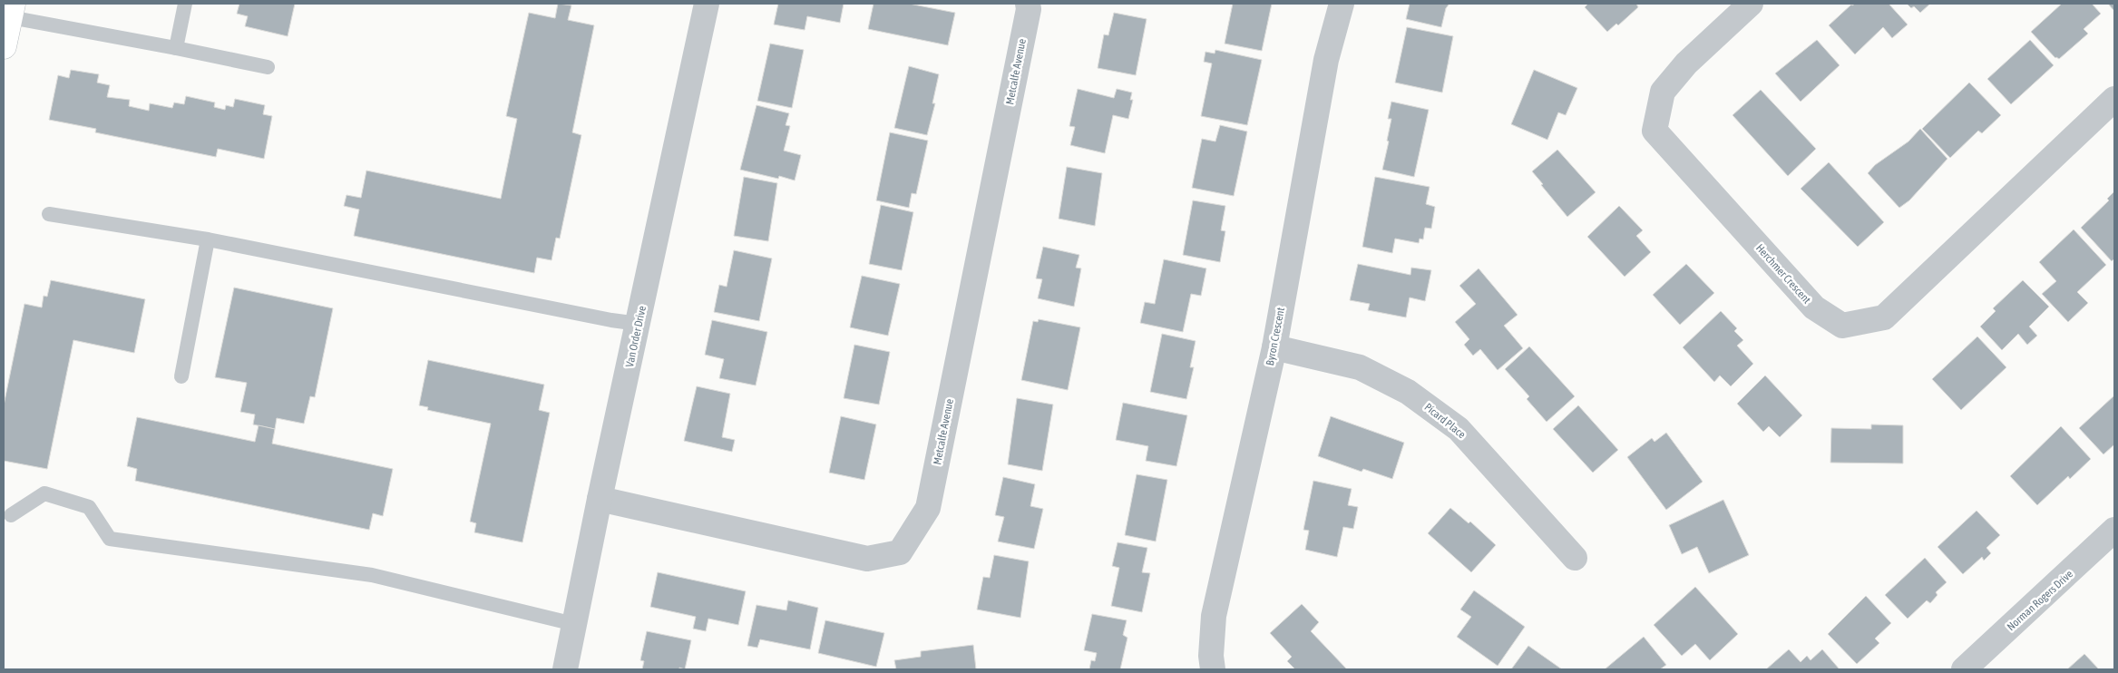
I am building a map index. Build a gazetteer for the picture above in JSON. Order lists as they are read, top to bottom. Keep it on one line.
{"streets":{"street":["Metcalfe Avenue","Herchmer Crescent","Van Order Drive","Byron Crescent","Picard Place","Norman Rogers Drive"]},"crossings":[["Metcalfe Avenue","Van Order Drive"],["Byron Crescent","Picard Place"]]}
